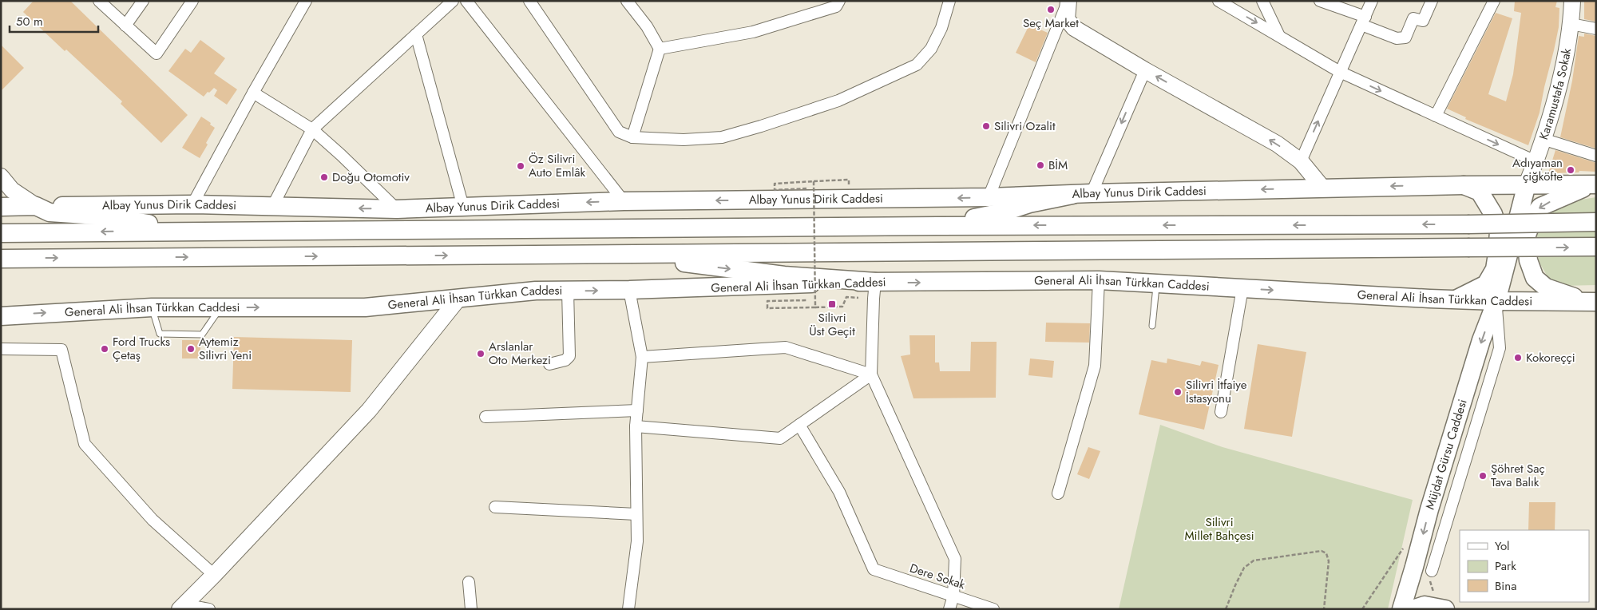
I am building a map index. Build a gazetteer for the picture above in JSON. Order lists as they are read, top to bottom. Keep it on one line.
{"streets":{"main road":["Karamustafa Sokak","Albay Yunus Dirik Caddesi","General Ali İhsan Türkkan Caddesi","Müjdat Gürsu Caddesi"],"street":["Dere Sokak"]},"crossings":[["Karamustafa Sokak","Albay Yunus Dirik Caddesi"],["Karamustafa Sokak","Müjdat Gürsu Caddesi"],["Albay Yunus Dirik Caddesi","Müjdat Gürsu Caddesi"],["General Ali İhsan Türkkan Caddesi","Müjdat Gürsu Caddesi"]],"one_way":["Müjdat Gürsu Caddesi"],"parks":["Silivri Millet Bahçesi"],"places":{"other":["Seç Market","Silivri Ozalit","BİM","Öz Silivri Auto Emlâk","Adıyaman çiğköfte","Doğu Otomotiv","Ford Trucks Çetaş","Aytemiz Silivri Yeni","Arslanlar Oto Merkezi","Kokoreççi","Silivri İtfaiye İstasyonu","Şöhret Saç Tava Balık"],"transit":["Silivri Üst Geçit"]},"legend":["Yol","Park","Bina"],"scale_bar":"50 m"}
